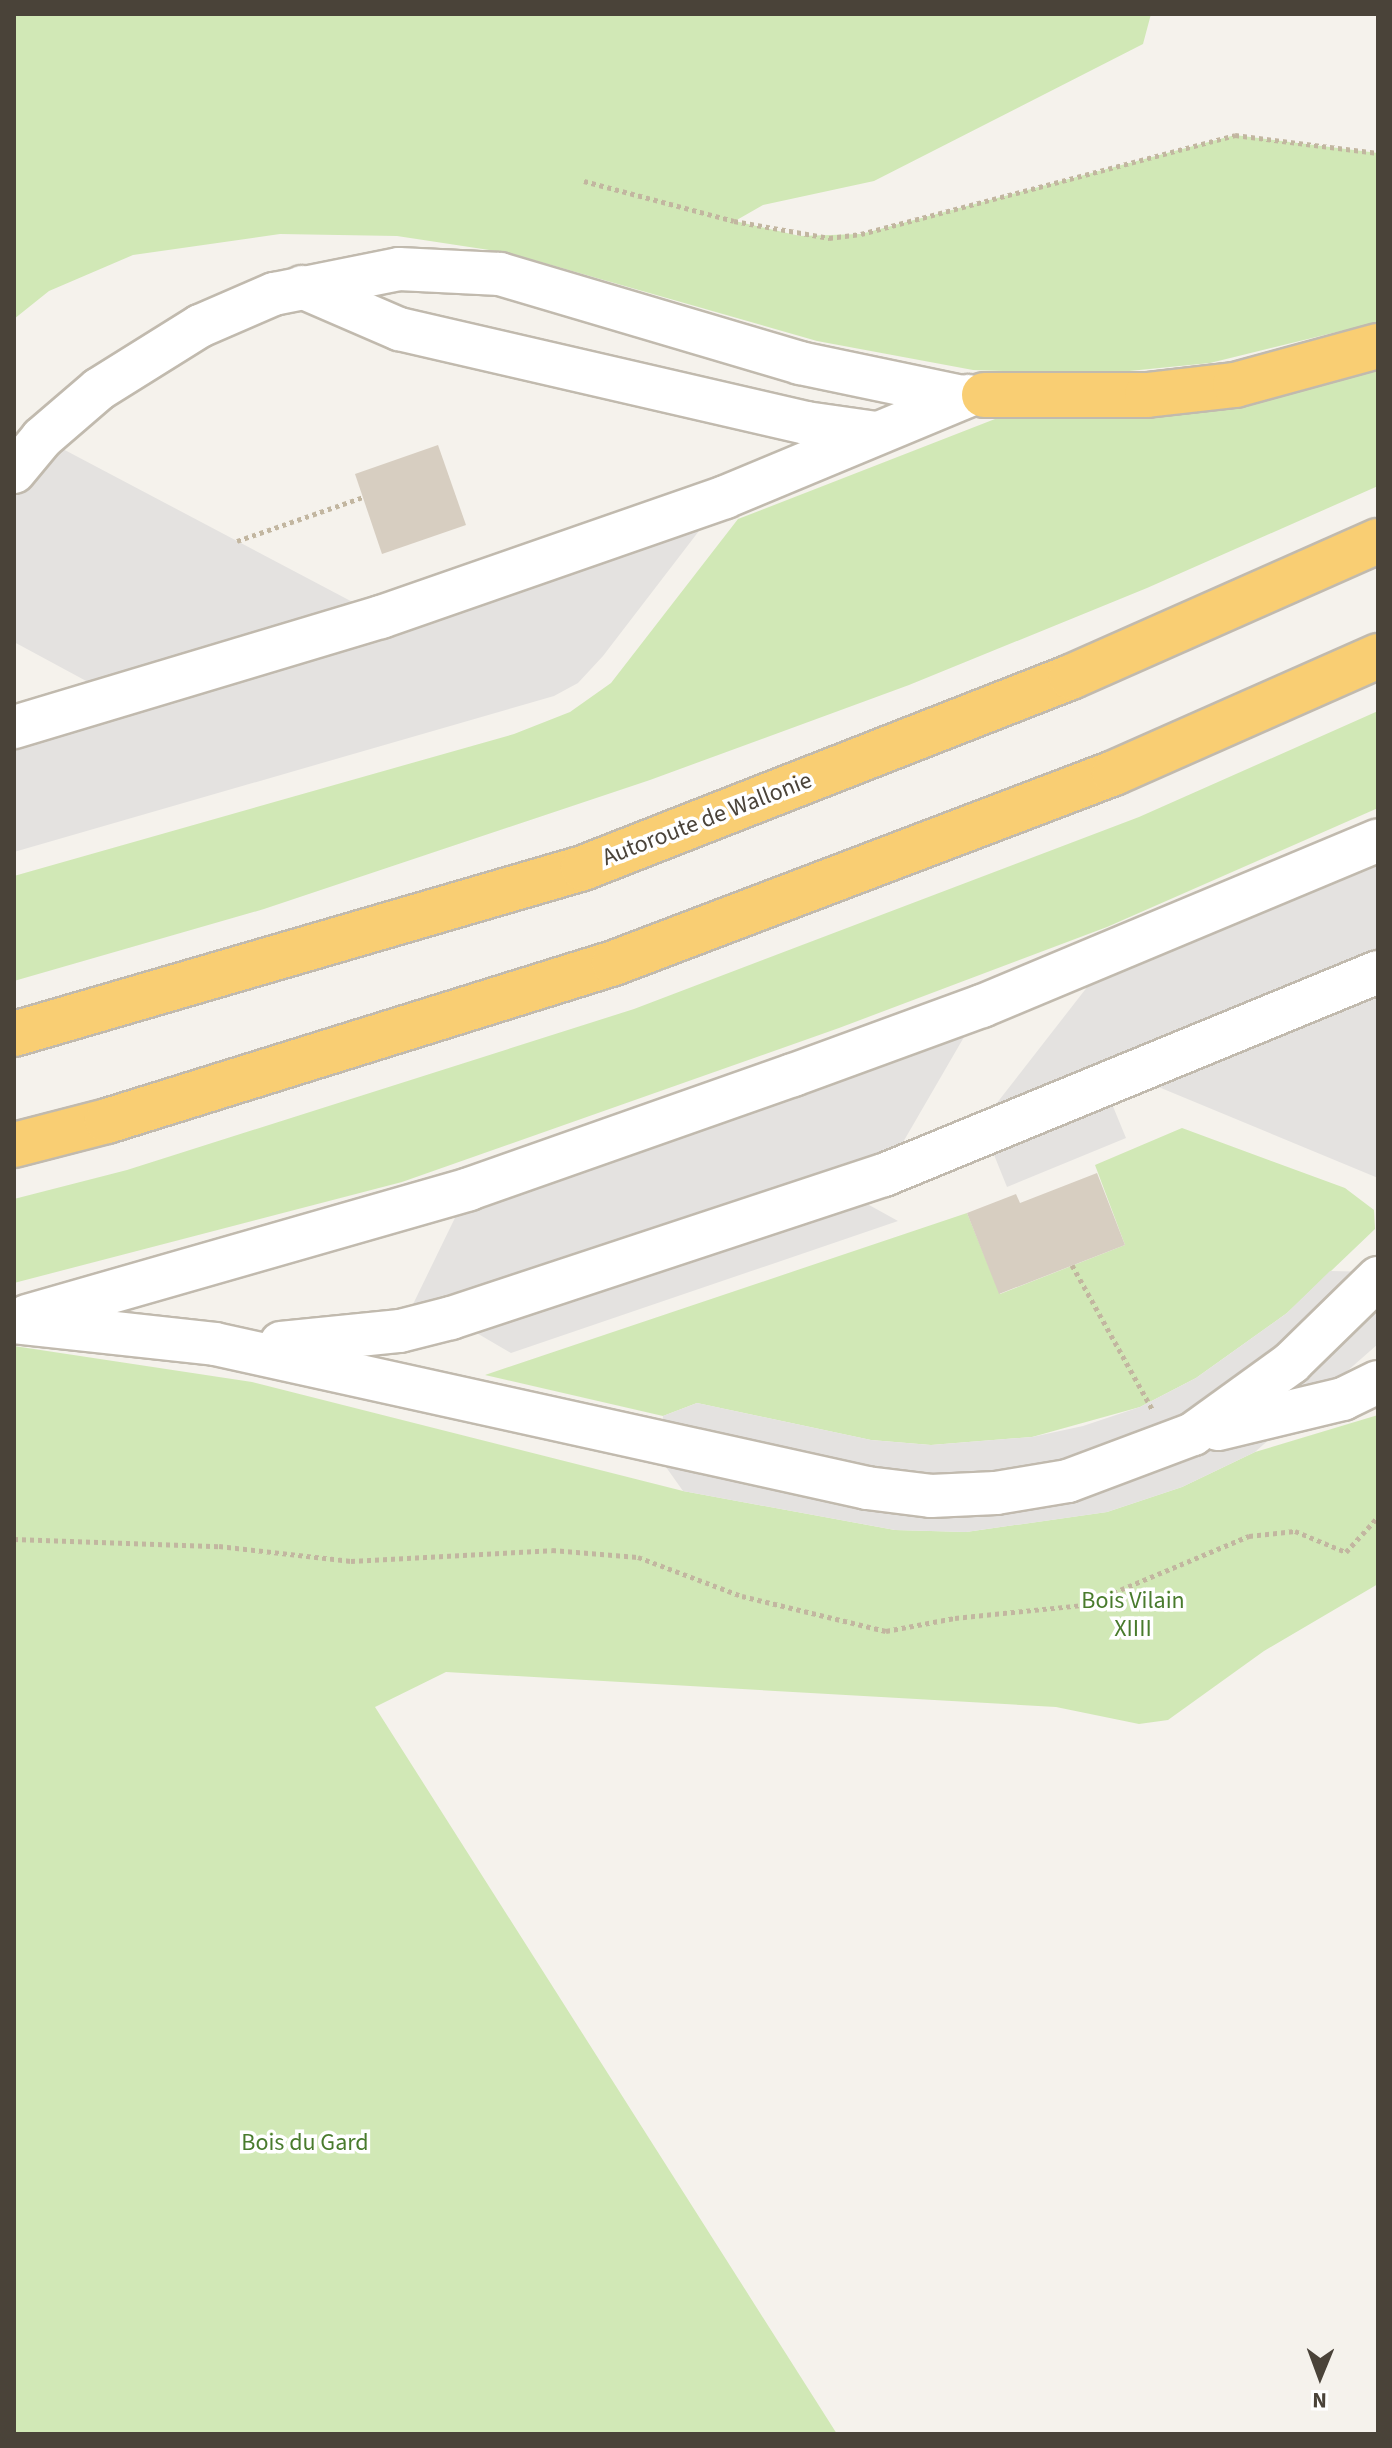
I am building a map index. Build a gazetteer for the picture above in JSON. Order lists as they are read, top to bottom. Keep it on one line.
{"streets":{"highway":["Autoroute de Wallonie"]},"parks":["Bois Vilain XIIII","Bois du Gard"],"north":"bottom"}
